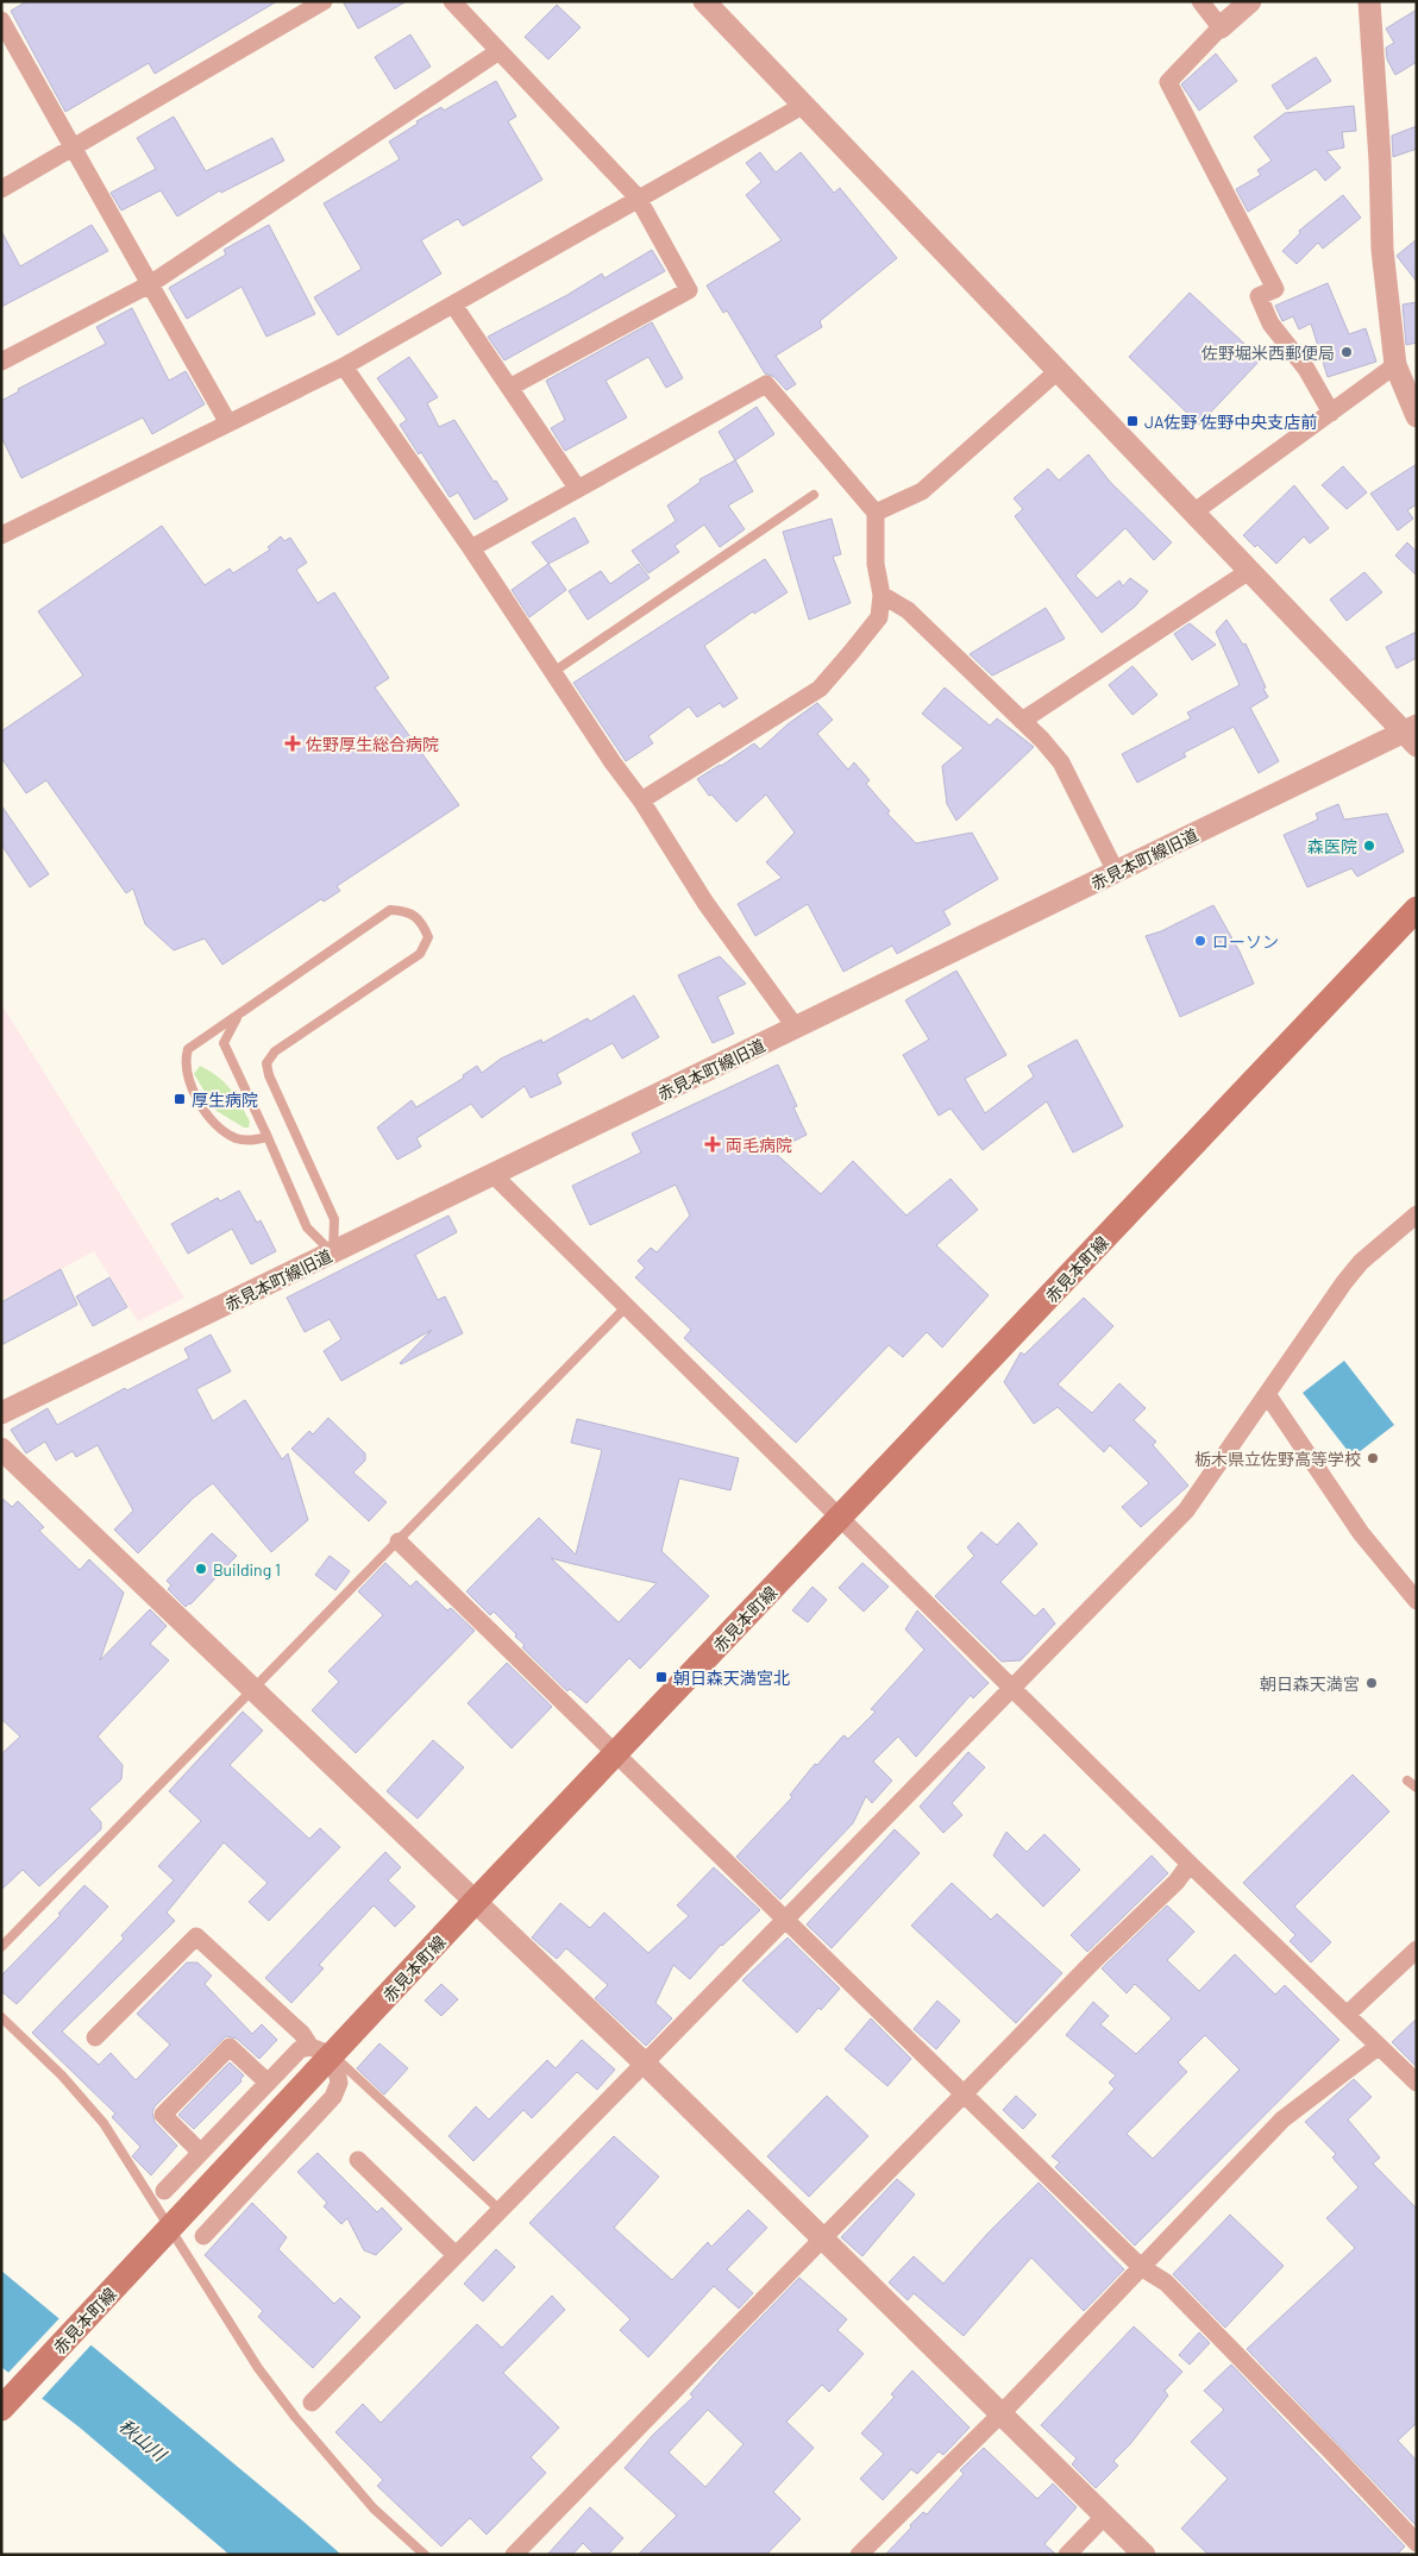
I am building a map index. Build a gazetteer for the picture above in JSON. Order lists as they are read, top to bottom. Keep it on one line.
{"streets":{"main road":["赤見本町線"],"street":["赤見本町線旧道"]},"water":["秋山川"],"places":{"other":["佐野堀米西郵便局","森医院","ローソン","栃木県立佐野高等学校","Building 1","朝日森天満宮"],"transit":["JA佐野 佐野中央支店前","厚生病院","朝日森天満宮北"],"health":["佐野厚生総合病院","両毛病院"]}}
